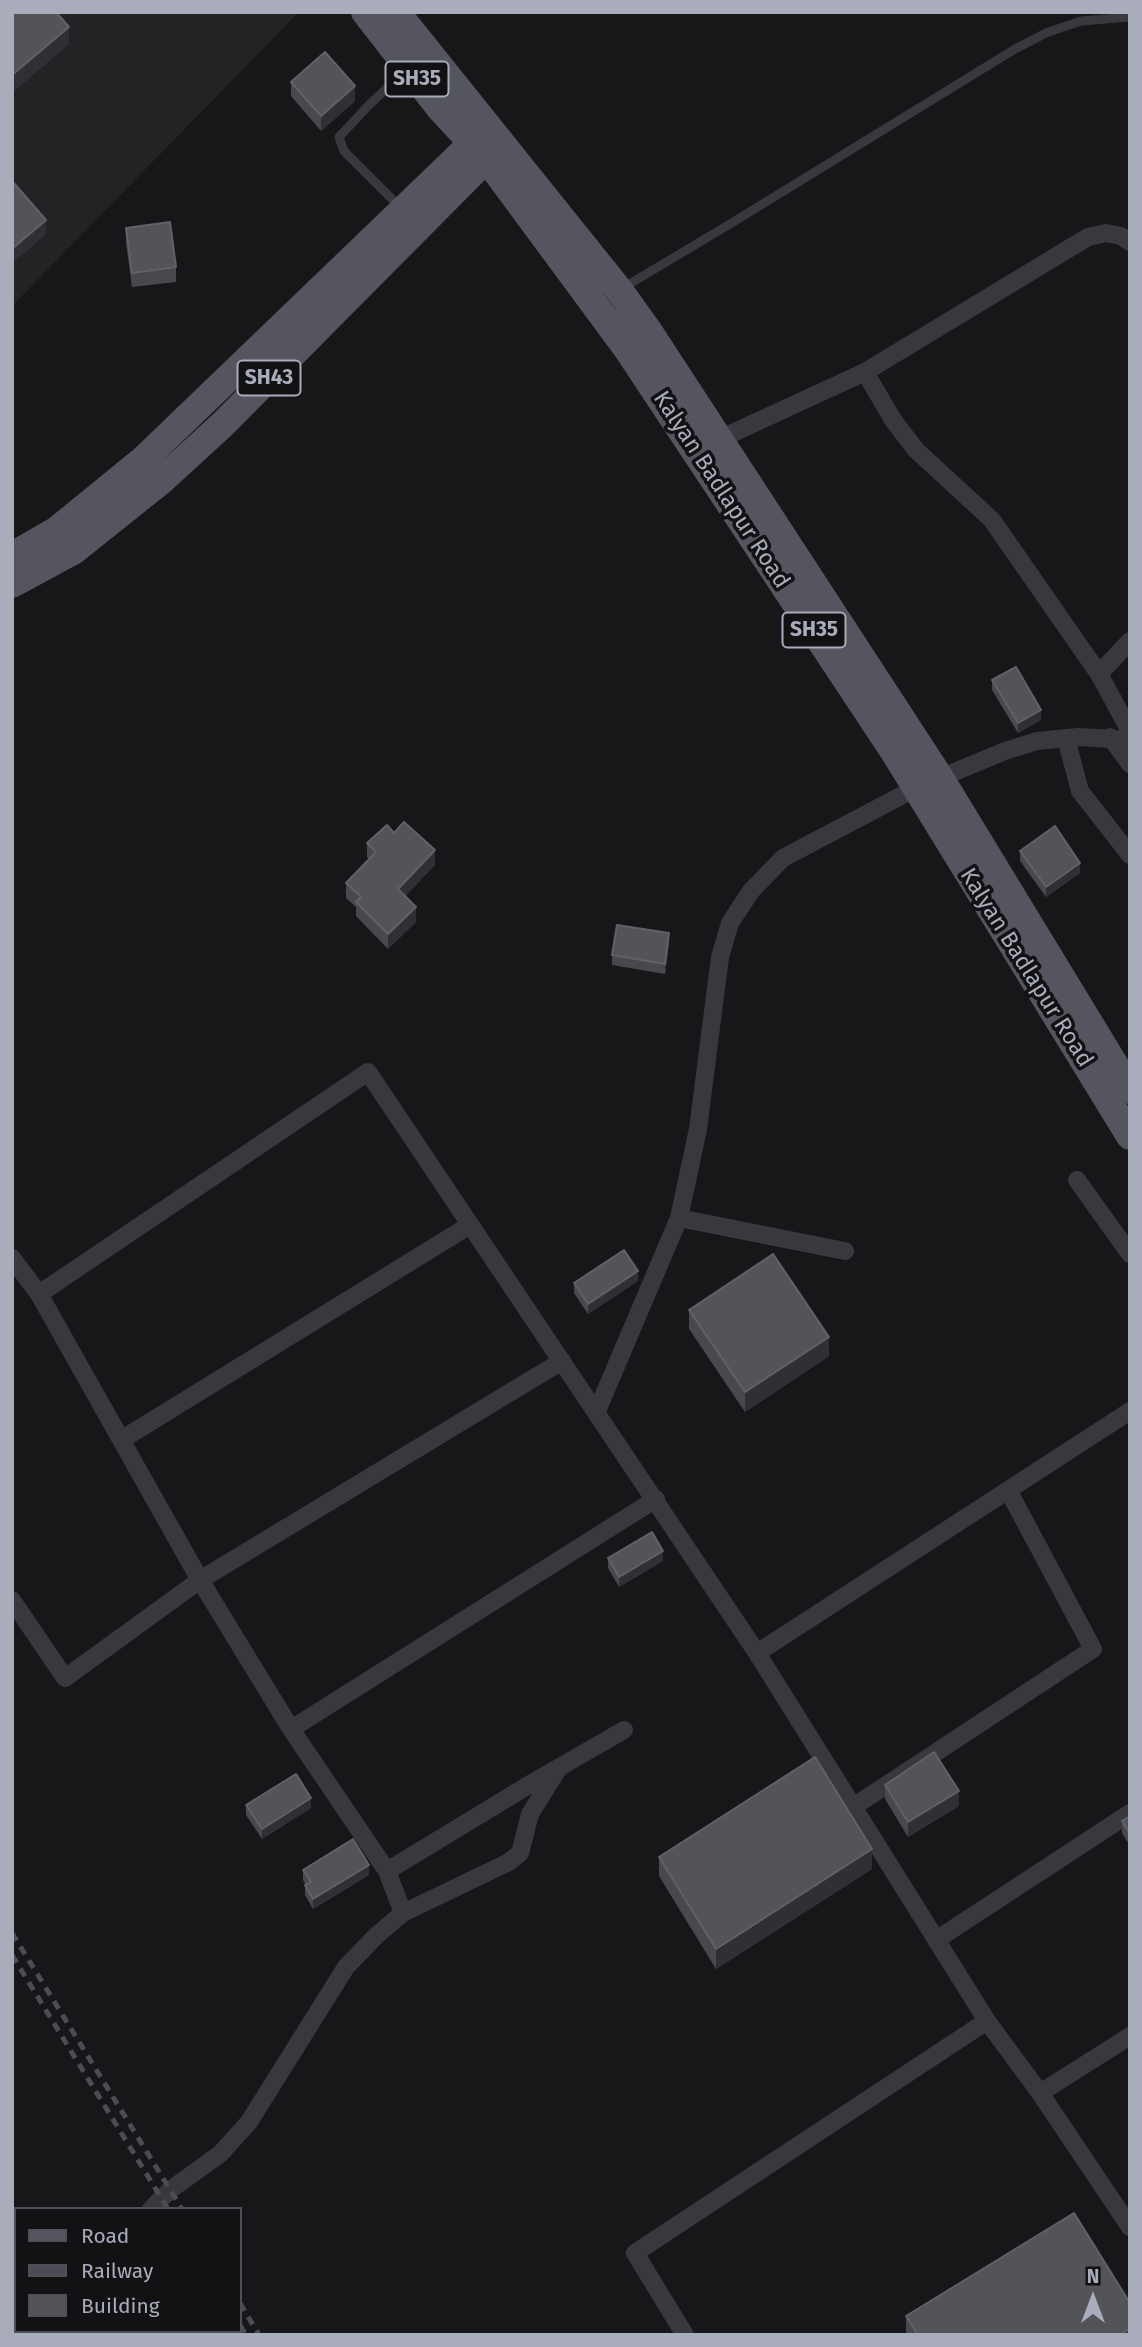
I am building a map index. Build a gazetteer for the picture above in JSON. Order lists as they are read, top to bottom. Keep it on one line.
{"streets":{"main road":["SH35","SH43","Kalyan Badlapur Road"]},"crossings":[["SH43","Kalyan Badlapur Road"]],"legend":["Road","Railway","Building"],"north":"top"}
